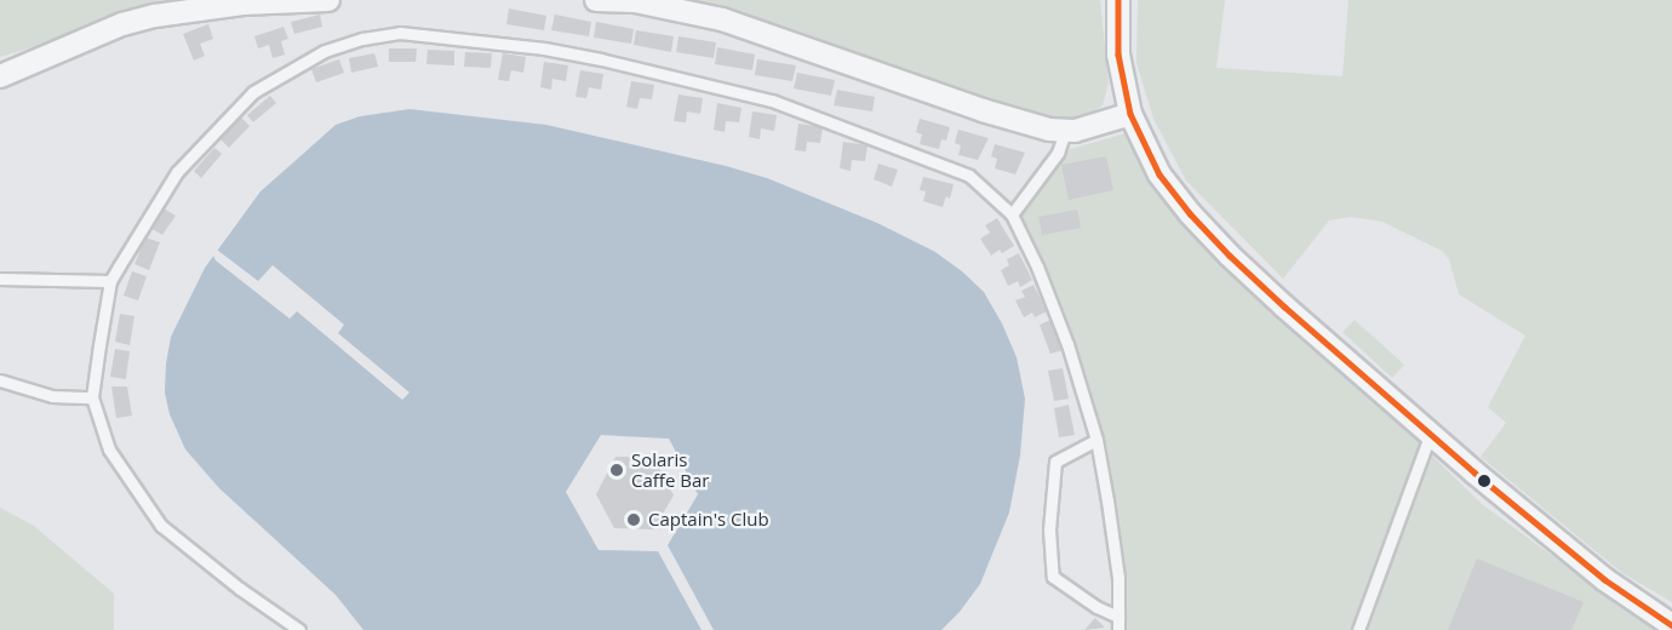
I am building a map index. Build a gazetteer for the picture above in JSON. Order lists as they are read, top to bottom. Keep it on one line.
{"places":["Solaris Caffe Bar","Captain's Club"]}
